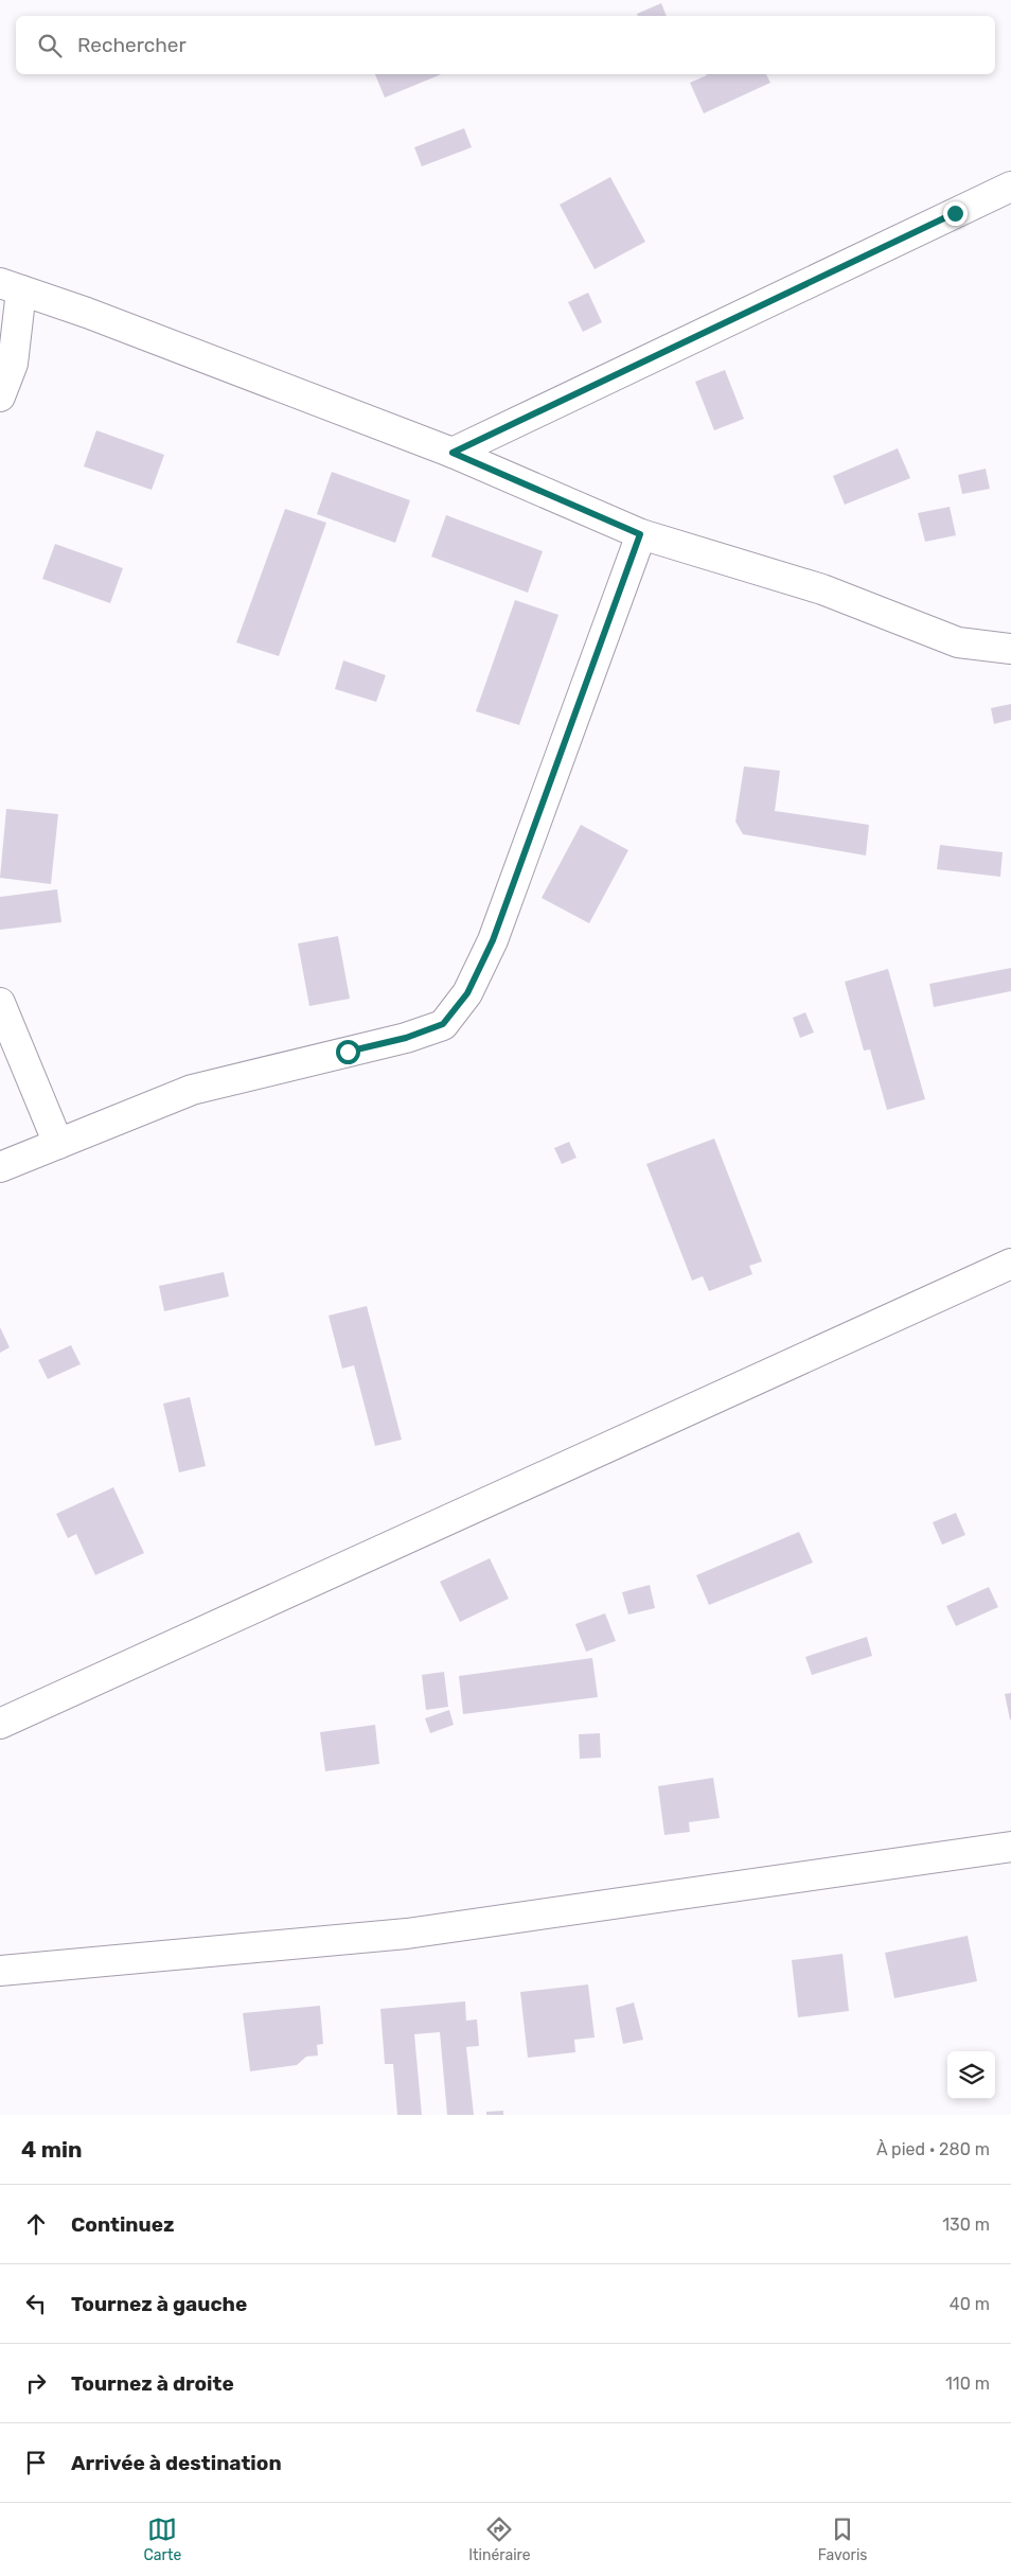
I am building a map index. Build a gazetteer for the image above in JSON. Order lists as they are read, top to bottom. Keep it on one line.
{"page":{"search":"Rechercher","heading":["4 min","À pied · 280 m"],"list":[["Continuez","130 m"],["Tournez à gauche","40 m"],["Tournez à droite","110 m"],"Arrivée à destination"],"nav":["Carte","Itinéraire","Favoris"]}}
